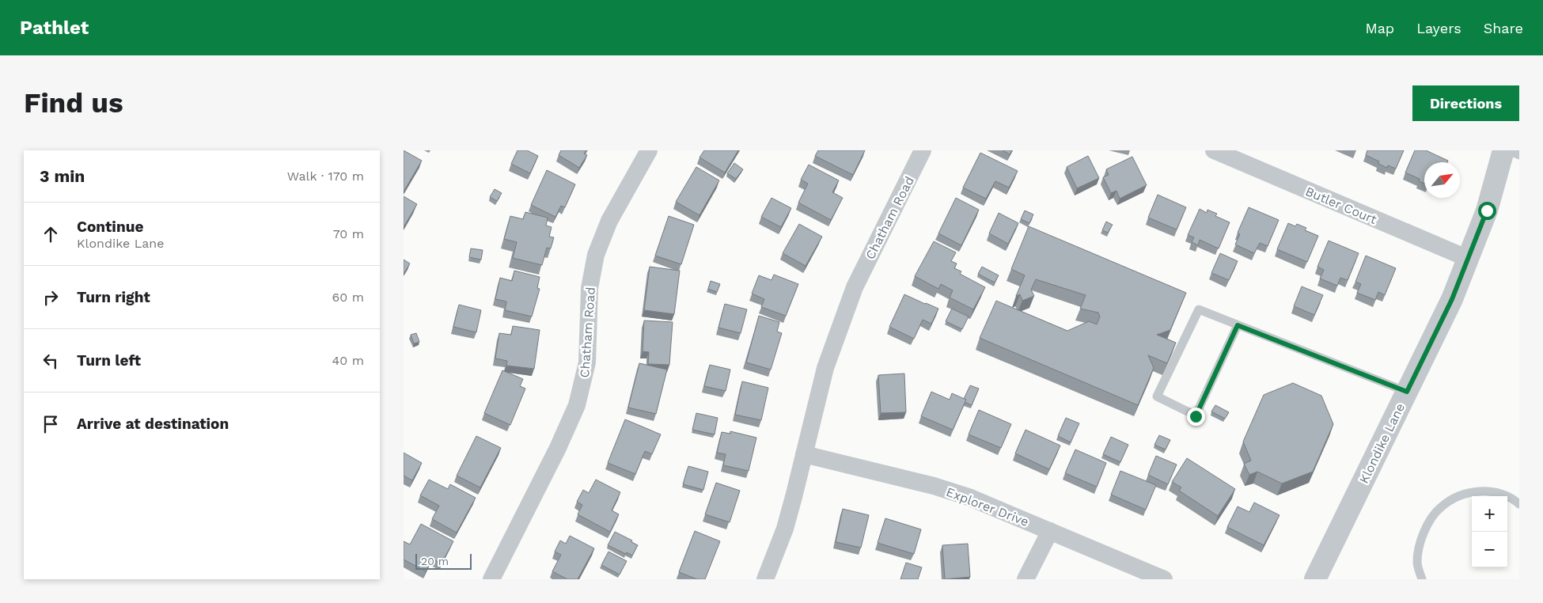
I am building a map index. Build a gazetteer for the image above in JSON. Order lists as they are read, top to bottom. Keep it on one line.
{"streets":{"street":["Butler Court","Chatham Road","Klondike Lane","Explorer Drive"]},"crossings":[["Butler Court","Klondike Lane"],["Chatham Road","Explorer Drive"]],"scale_bar":"20 m","north":"top right","page":{"header":"Pathlet","nav":["Map","Layers","Share"],"buttons":"Directions","title":"Find us","heading":["3 min","Walk · 170 m"],"list":[["Continue","Klondike Lane","70 m"],["Turn right","60 m"],["Turn left","40 m"],"Arrive at destination"],"map_buttons":["+","−"],"scale":"20 m"}}
